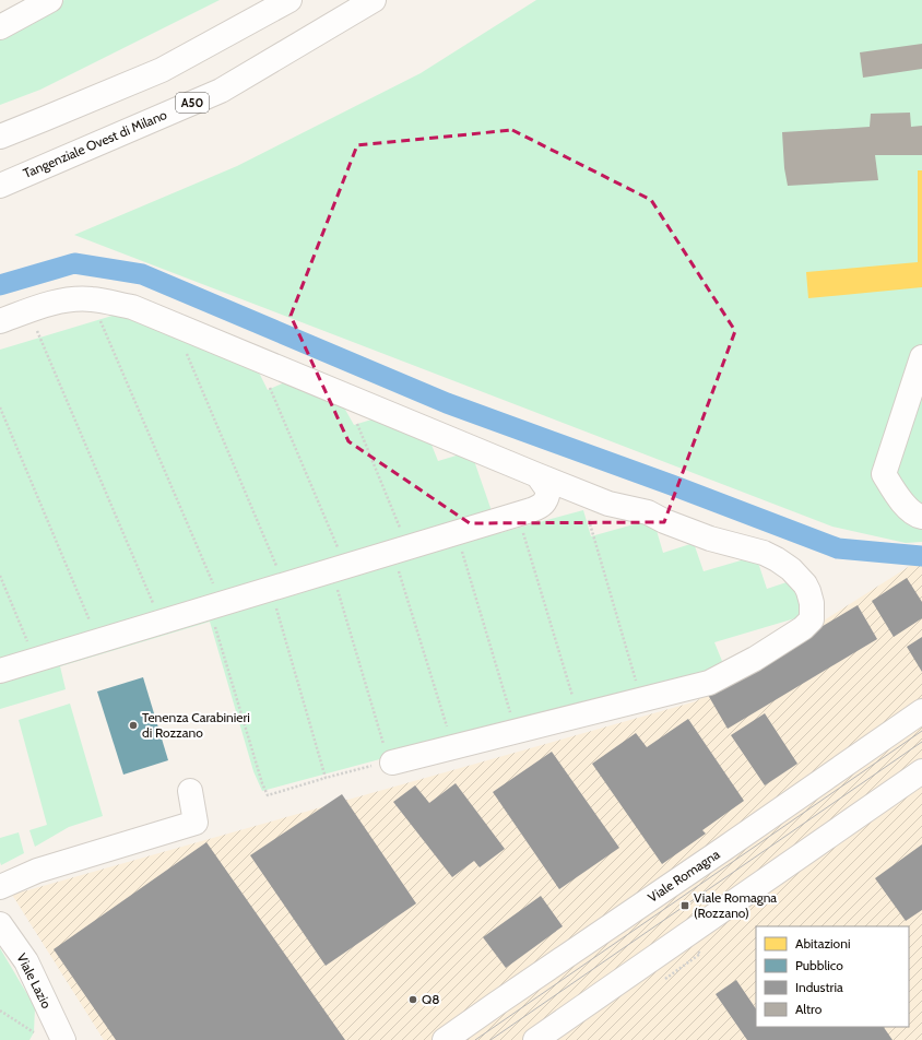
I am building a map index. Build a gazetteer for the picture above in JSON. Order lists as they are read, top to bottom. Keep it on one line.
{"streets":{"main road":["A50","Tangenziale Ovest di Milano","Viale Romagna","Viale Lazio"]},"places":{"other":["Tenenza Carabinieri di Rozzano","Q8"],"transit":["Viale Romagna (Rozzano)"]},"legend":["Abitazioni","Pubblico","Industria","Altro"]}
